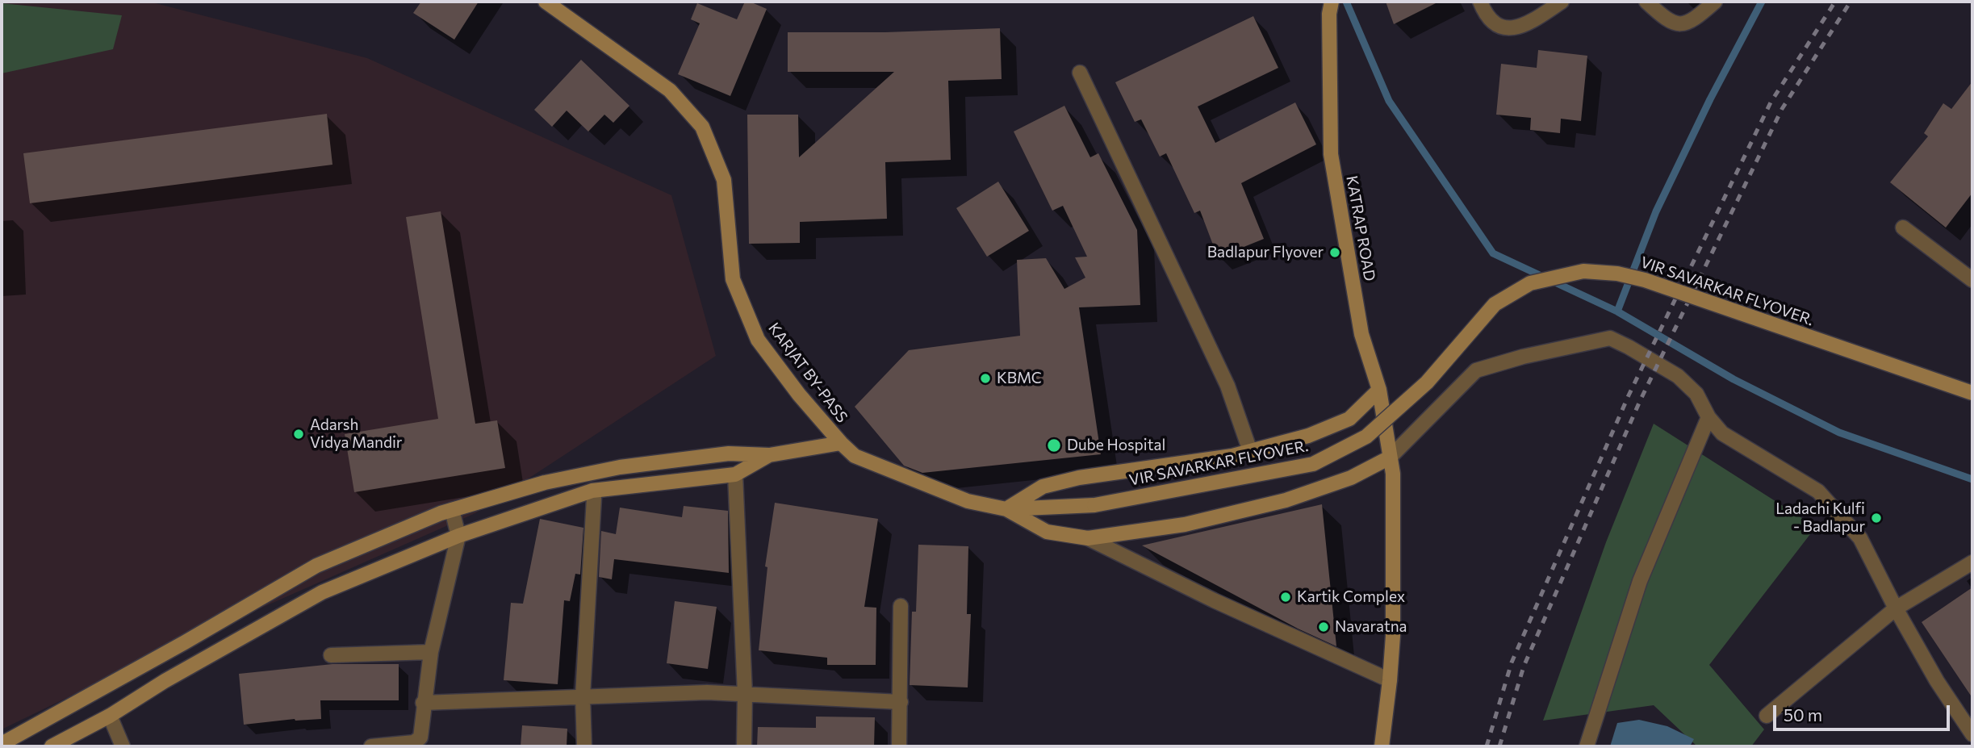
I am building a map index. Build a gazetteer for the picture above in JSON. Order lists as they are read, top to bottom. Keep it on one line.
{"streets":{"main road":["KATRAP ROAD","VIR SAVARKAR FLYOVER.","KARJAT BY-PASS"]},"crossings":[["VIR SAVARKAR FLYOVER.","KARJAT BY-PASS"]],"places":["Badlapur Flyover","KBMC","Adarsh Vidya Mandir","Dube Hospital","Ladachi Kulfi - Badlapur","Kartik Complex","Navaratna"],"scale_bar":"50 m"}
